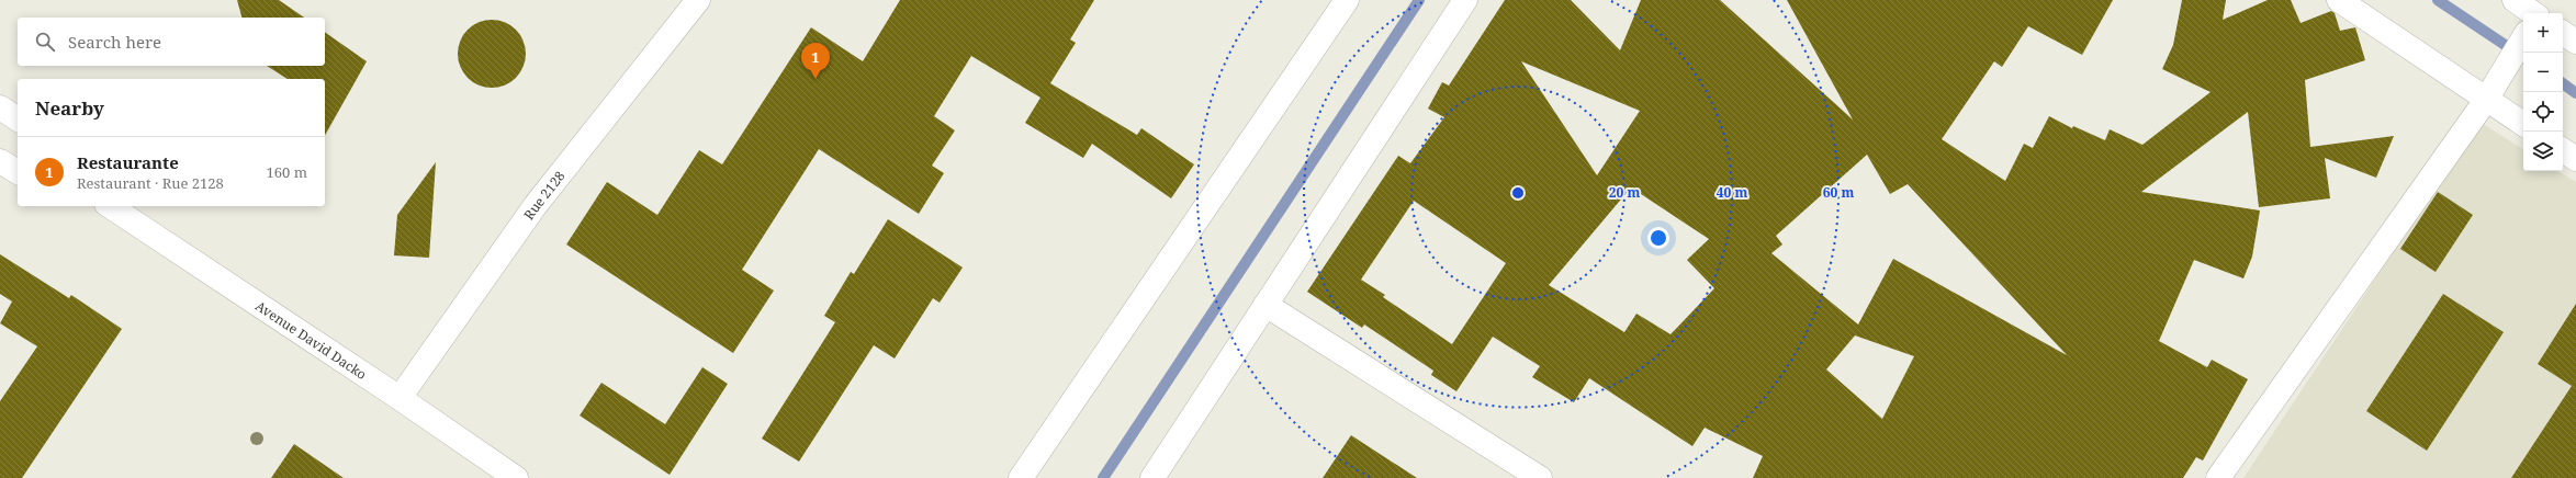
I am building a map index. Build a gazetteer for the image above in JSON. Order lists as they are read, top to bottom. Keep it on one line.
{"streets":{"street":["Rue 2128","Avenue David Dacko"]},"crossings":[["Rue 2128","Avenue David Dacko"]],"page":{"map_buttons":["+","−"],"search":"Search here","pins":"1","heading":"Nearby","list":[{"mark":"1","name":"Restaurante","note":"Restaurant · Rue 2128","value":"160 m"}]},"rings":["20 m","40 m","60 m"]}
